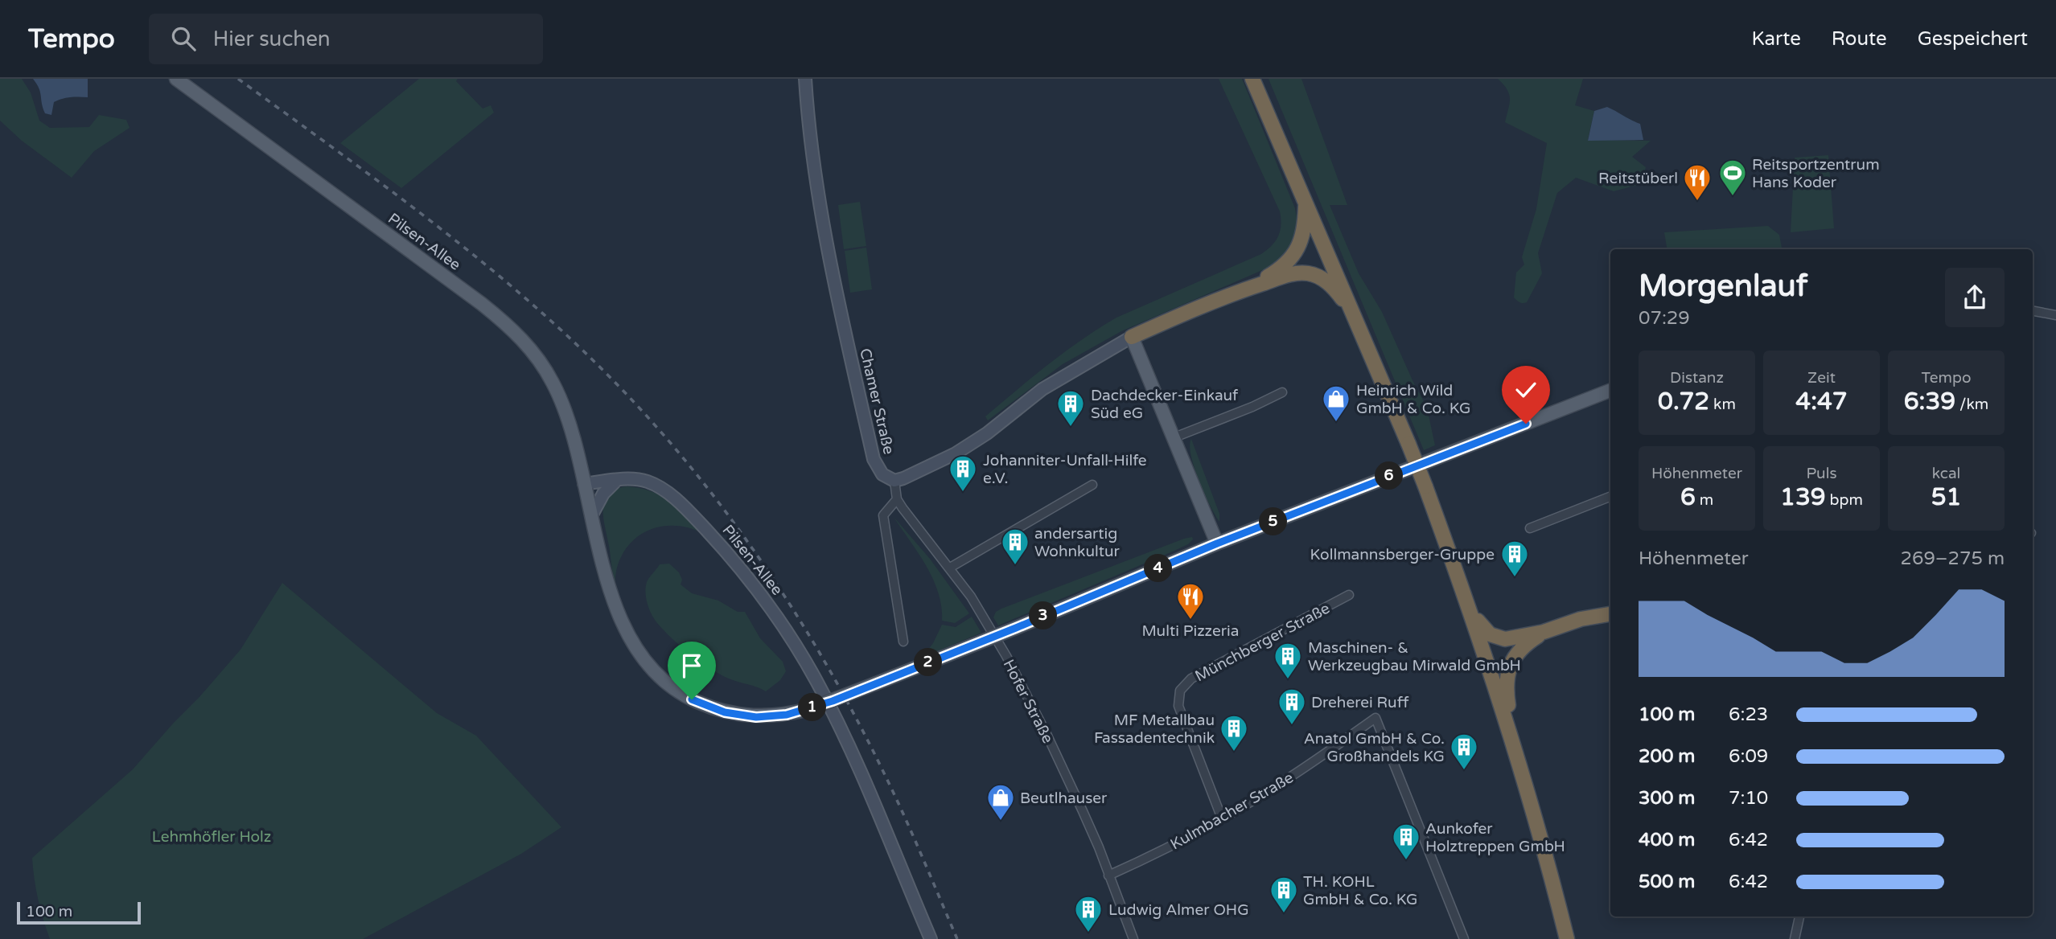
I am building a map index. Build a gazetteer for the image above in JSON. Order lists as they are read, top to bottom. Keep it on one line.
{"streets":{"main road":["Pilsen-Allee"],"street":["Chamer Straße","Münchberger Straße","Hofer Straße","Kulmbacher Straße"]},"crossings":[["Münchberger Straße","Kulmbacher Straße"],["Hofer Straße","Kulmbacher Straße"]],"parks":["Lehmhöfler Holz"],"places":{"sports":["Reitsportzentrum Hans Koder"],"restaurant":["Reitstüberl","Multi Pizzeria"],"shop":["Heinrich Wild GmbH & Co. KG","Beutlhauser"],"building":["Dachdecker-Einkauf Süd eG","Johanniter-Unfall-Hilfe e.V.","andersartig Wohnkultur","Kollmannsberger-Gruppe","Maschinen- & Werkzeugbau Mirwald GmbH","Dreherei Ruff","MF Metallbau Fassadentechnik","Anatol GmbH & Co. Großhandels KG","Aunkofer Holztreppen GmbH","TH. KOHL GmbH & Co. KG","Ludwig Almer OHG"]},"scale_bar":"100 m","page":{"header":"Tempo","search":"Hier suchen","nav":["Karte","Route","Gespeichert"],"heading":["Morgenlauf","07:29"],"stats":[["Distanz","0.72 km"],["Zeit","4:47"],["Tempo","6:39 /km"],["Höhenmeter","6 m"],["Puls","139 bpm"],["kcal","51"]],"pins":["6","5","4","3","2","1"],"chart":["Höhenmeter","269–275 m"],"list":[{"name":"100 m","note":"6:23"},{"name":"200 m","note":"6:09"},{"name":"300 m","note":"7:10"},{"name":"400 m","note":"6:42"},{"name":"500 m","note":"6:42"}],"scale":"100 m"}}
